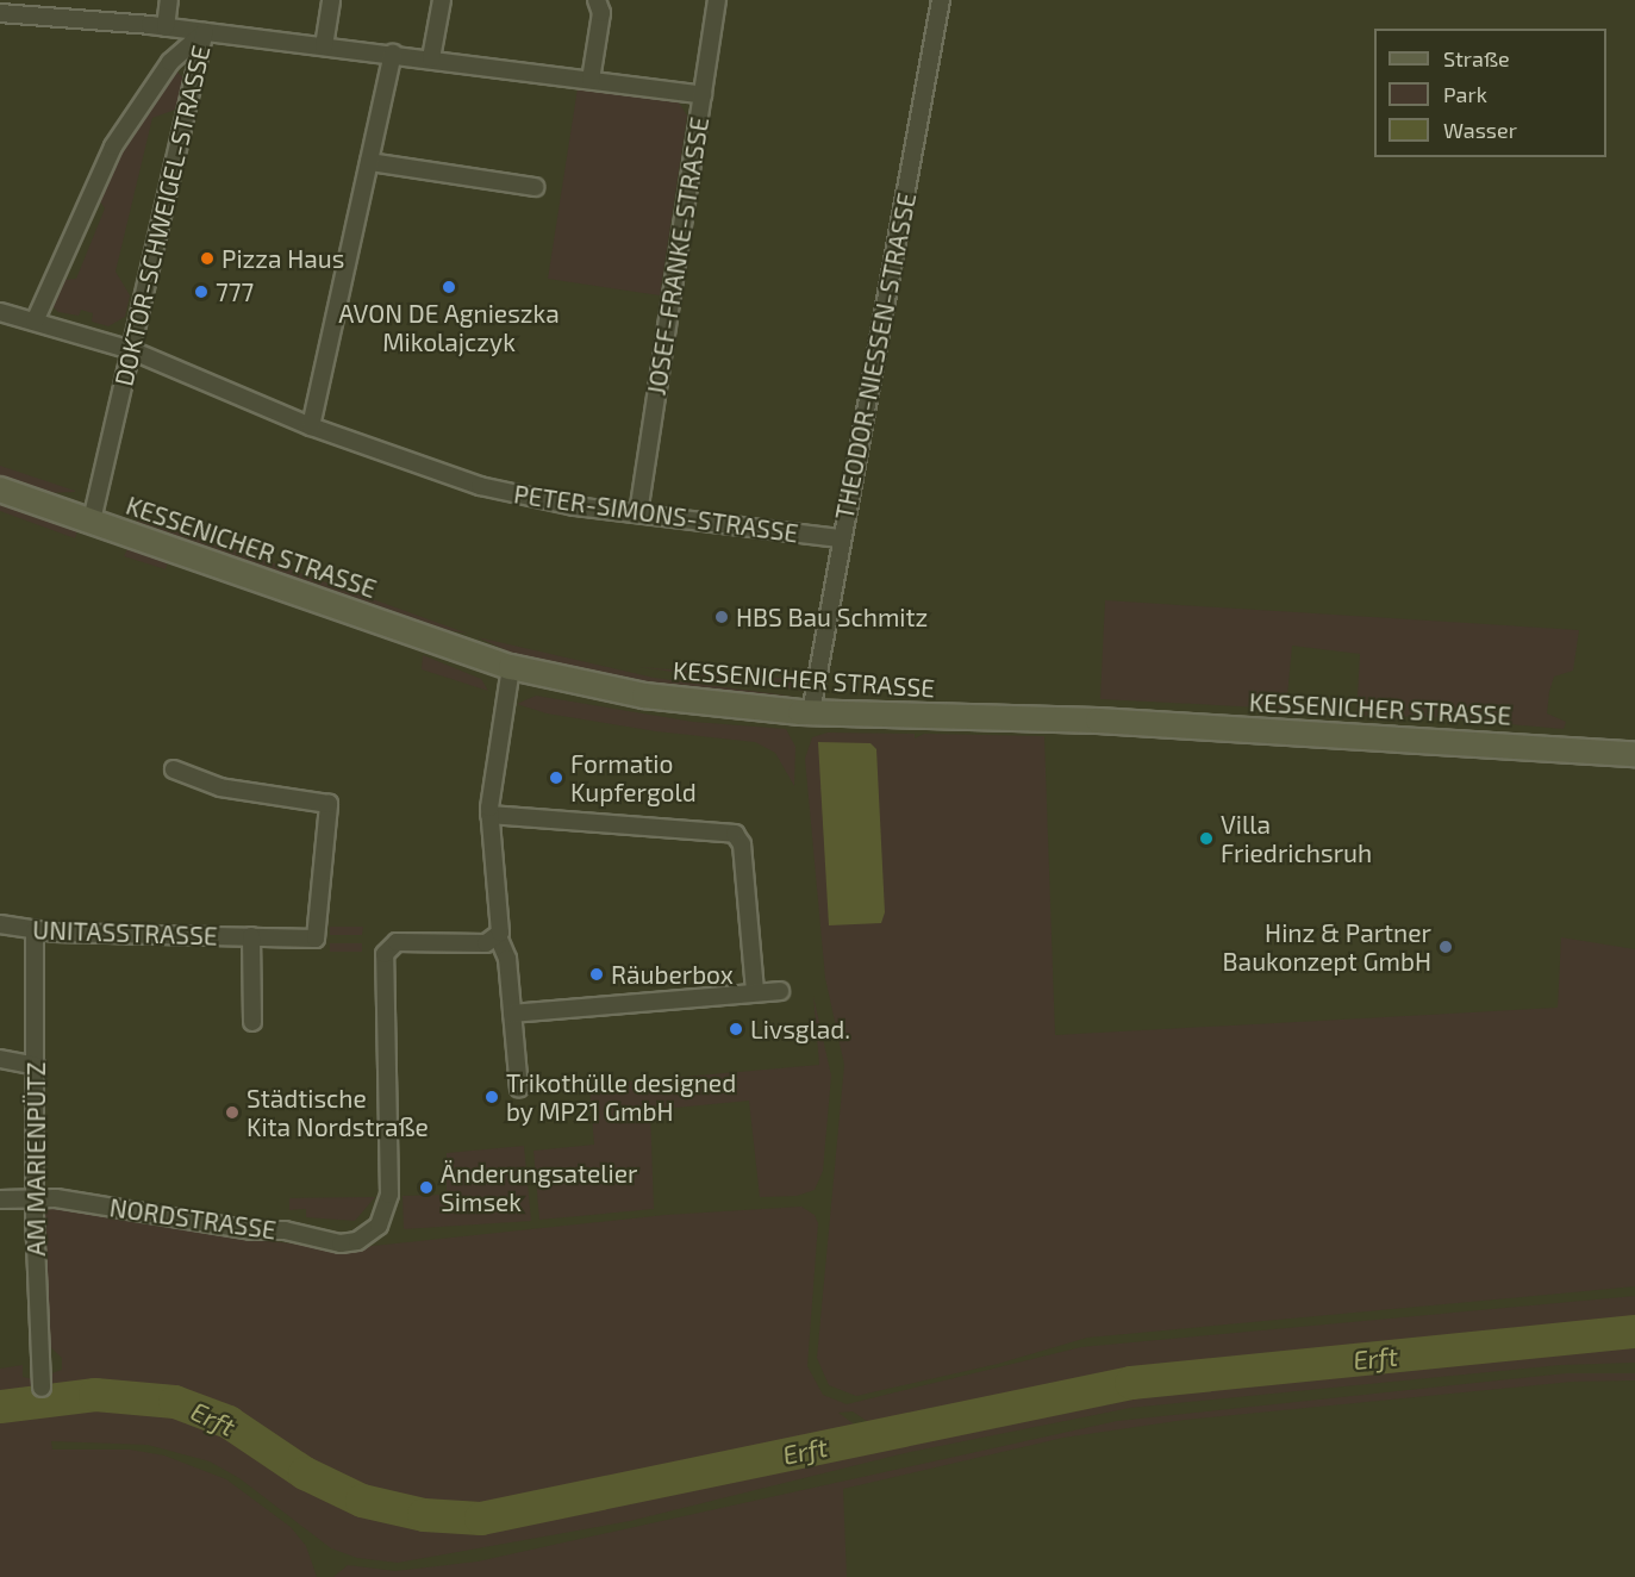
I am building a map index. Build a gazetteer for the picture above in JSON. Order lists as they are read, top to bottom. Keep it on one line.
{"streets":{"main road":["KESSENICHER STRASSE"],"street":["DOKTOR-SCHWEIGEL-STRASSE","JOSEF-FRANKE-STRASSE","THEODOR-NIESSEN-STRASSE","PETER-SIMONS-STRASSE","UNITASSTRASSE","AM MARIENPÜTZ","NORDSTRASSE"]},"crossings":[["DOKTOR-SCHWEIGEL-STRASSE","PETER-SIMONS-STRASSE"],["DOKTOR-SCHWEIGEL-STRASSE","KESSENICHER STRASSE"],["JOSEF-FRANKE-STRASSE","PETER-SIMONS-STRASSE"],["THEODOR-NIESSEN-STRASSE","PETER-SIMONS-STRASSE"],["THEODOR-NIESSEN-STRASSE","KESSENICHER STRASSE"],["UNITASSTRASSE","AM MARIENPÜTZ"],["AM MARIENPÜTZ","NORDSTRASSE"]],"water":["Erft"],"places":["Pizza Haus","AVON DE Agnieszka Mikolajczyk","777","HBS Bau Schmitz","Formatio Kupfergold","Villa Friedrichsruh","Hinz & Partner Baukonzept GmbH","Räuberbox","Livsglad.","Trikothülle designed by MP21 GmbH","Städtische Kita Nordstraße","Änderungsatelier Simsek"],"legend":["Straße","Park","Wasser"]}
